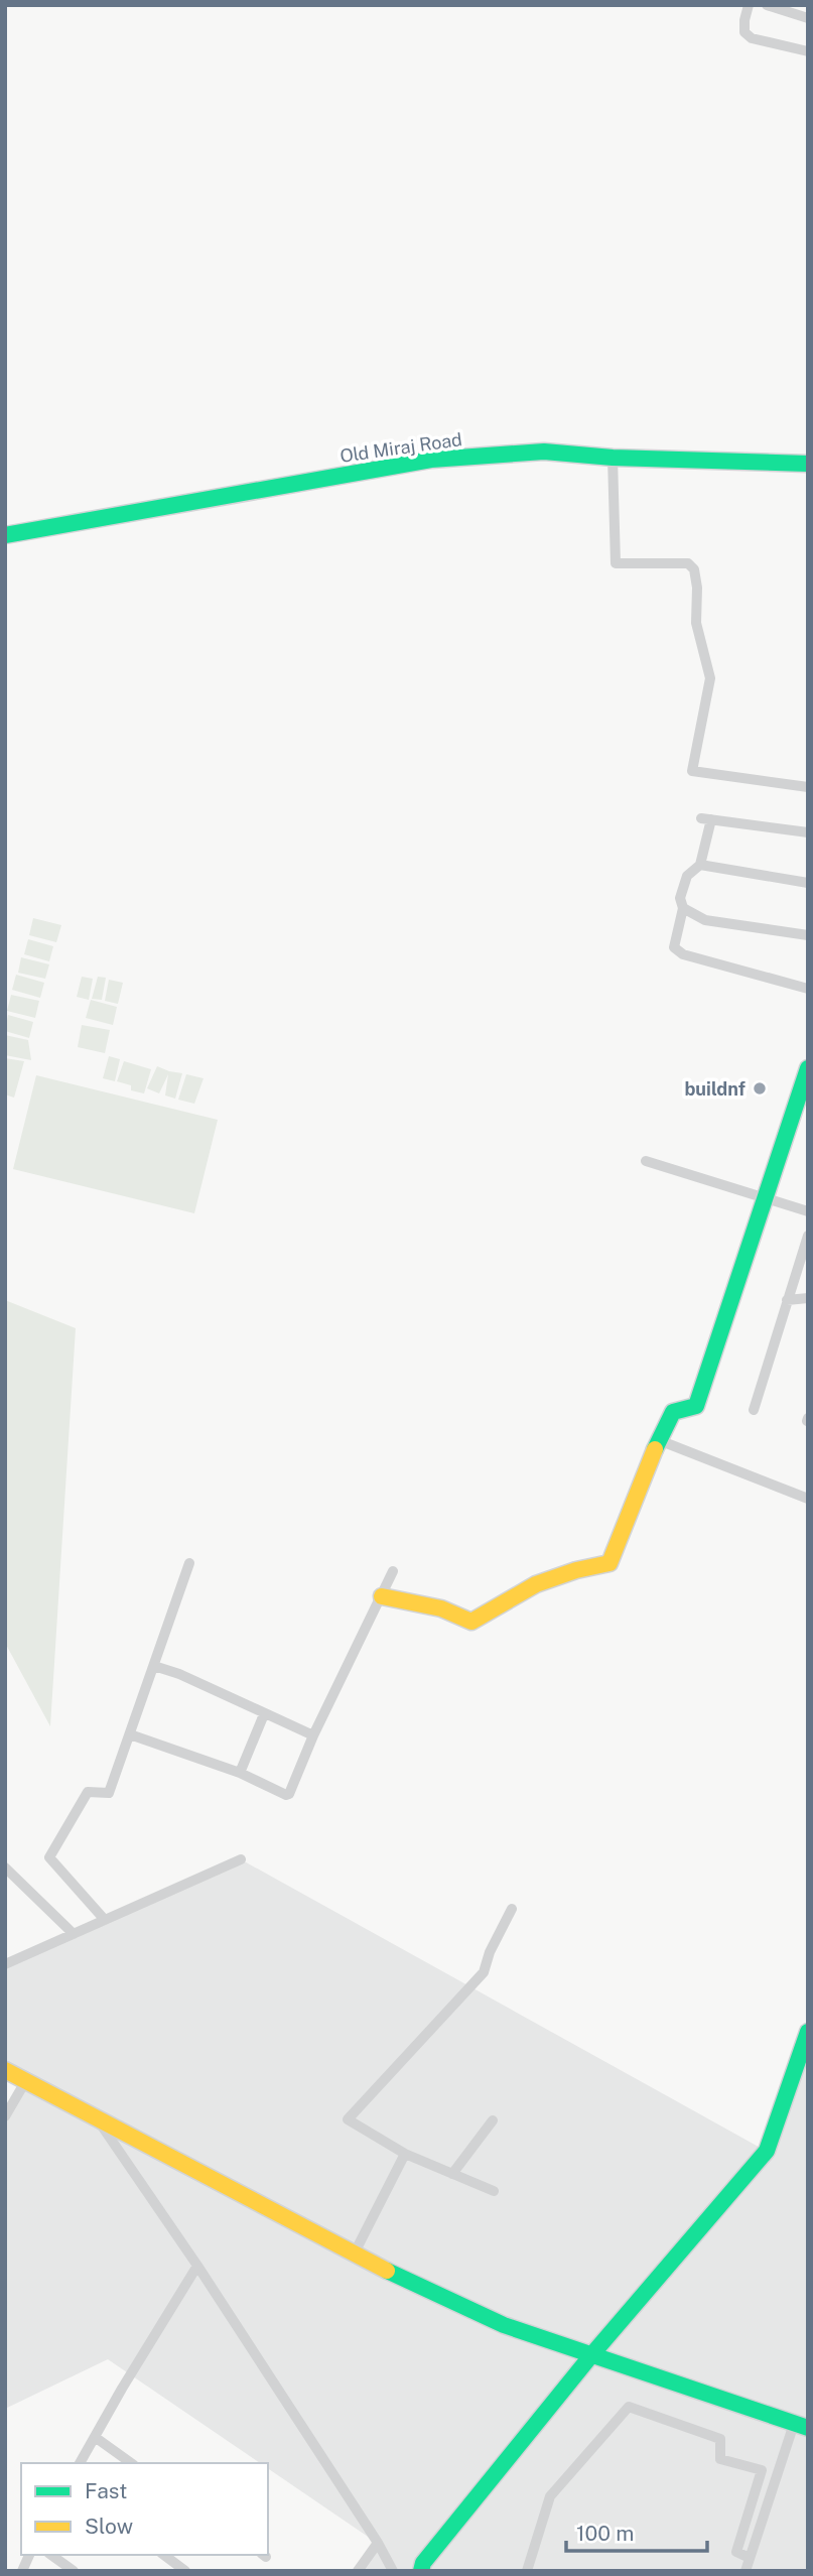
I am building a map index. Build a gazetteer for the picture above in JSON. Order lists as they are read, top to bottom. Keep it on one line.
{"streets":{"main road":["Old Miraj Road"]},"places":["buildnf"],"legend":["Fast","Slow"],"scale_bar":"100 m"}
